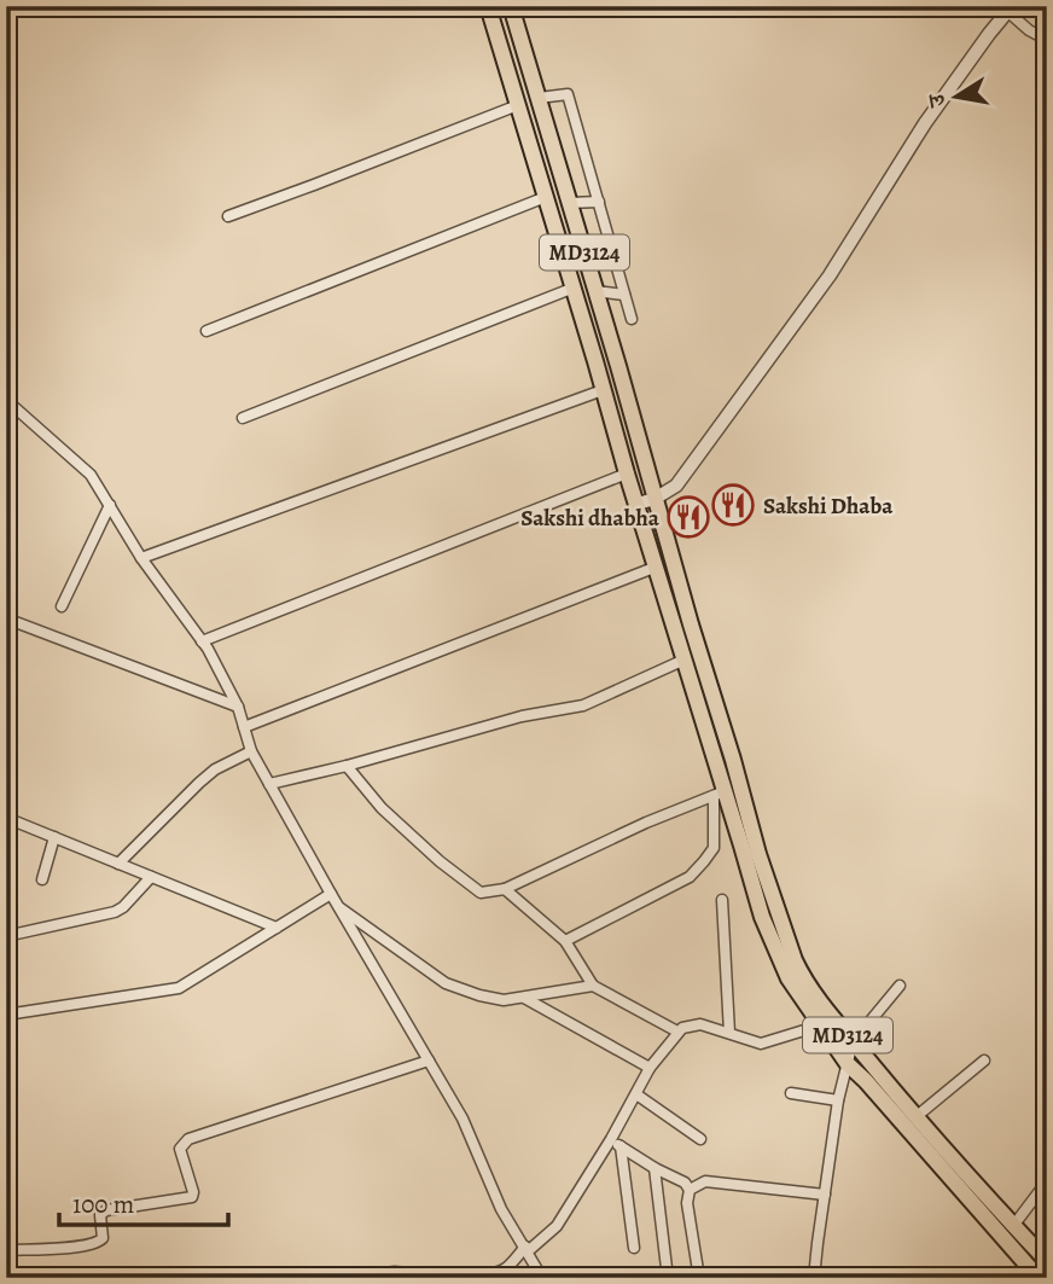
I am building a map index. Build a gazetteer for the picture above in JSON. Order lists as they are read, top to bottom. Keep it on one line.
{"streets":{"main road":["MD3124"]},"places":{"restaurant":["Sakshi Dhaba","Sakshi dhabha"]},"scale_bar":"100 m","north":"left"}
